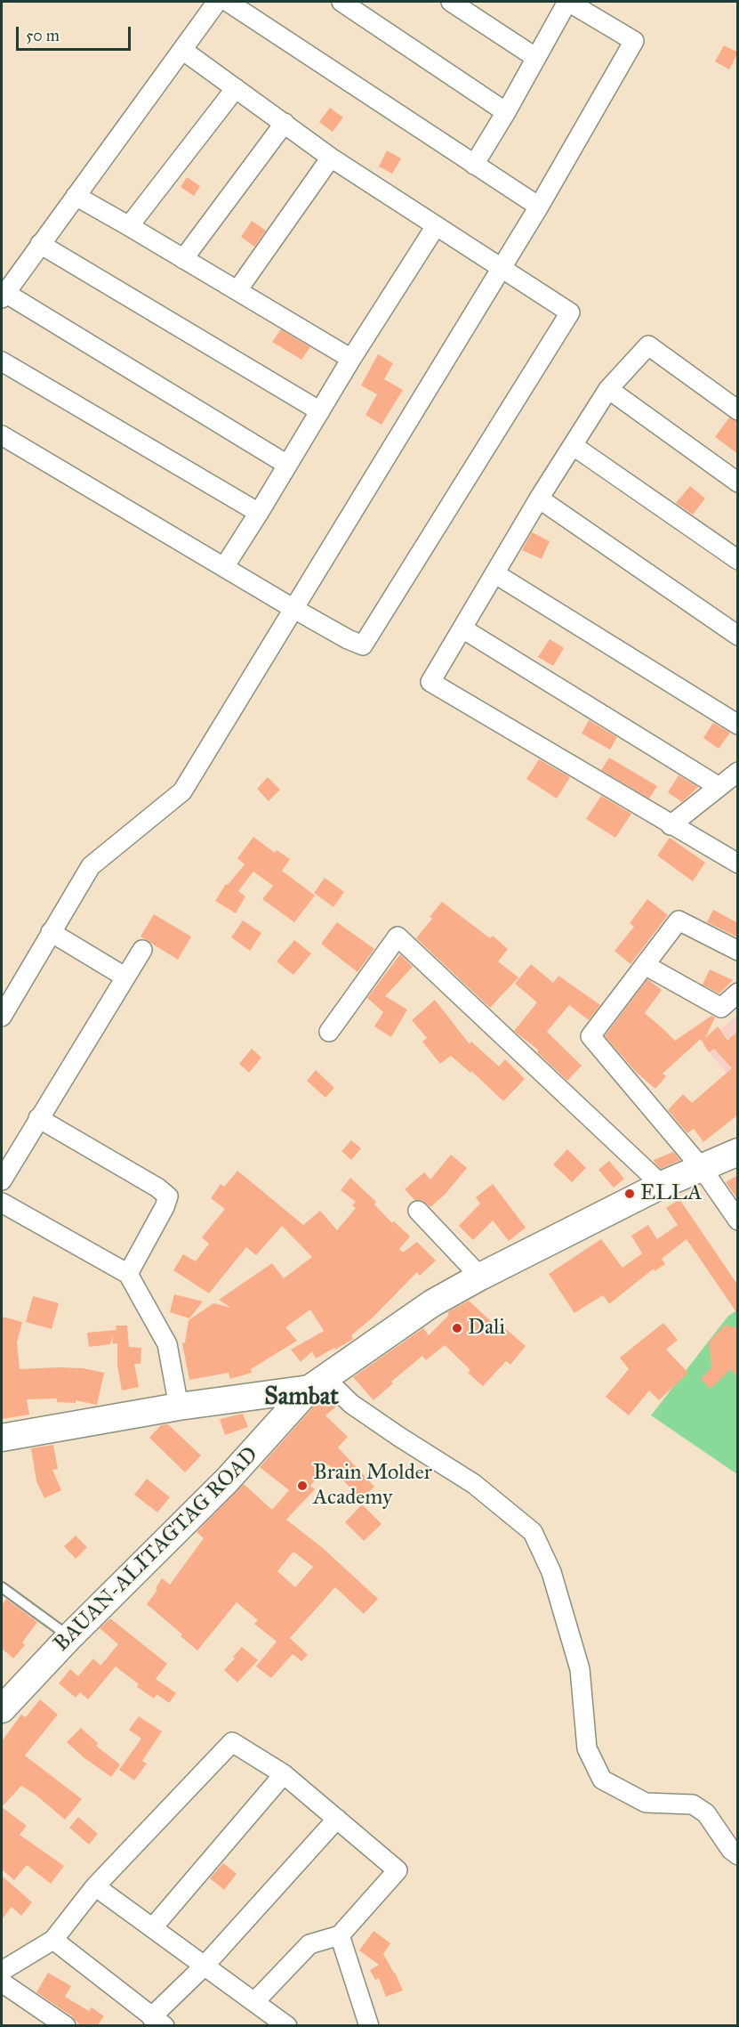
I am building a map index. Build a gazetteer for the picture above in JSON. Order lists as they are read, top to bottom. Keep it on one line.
{"streets":{"main road":["BAUAN-ALITAGTAG ROAD"]},"districts":["Sambat"],"places":["ELLA","Dali","Brain Molder Academy"],"scale_bar":"50 m"}
